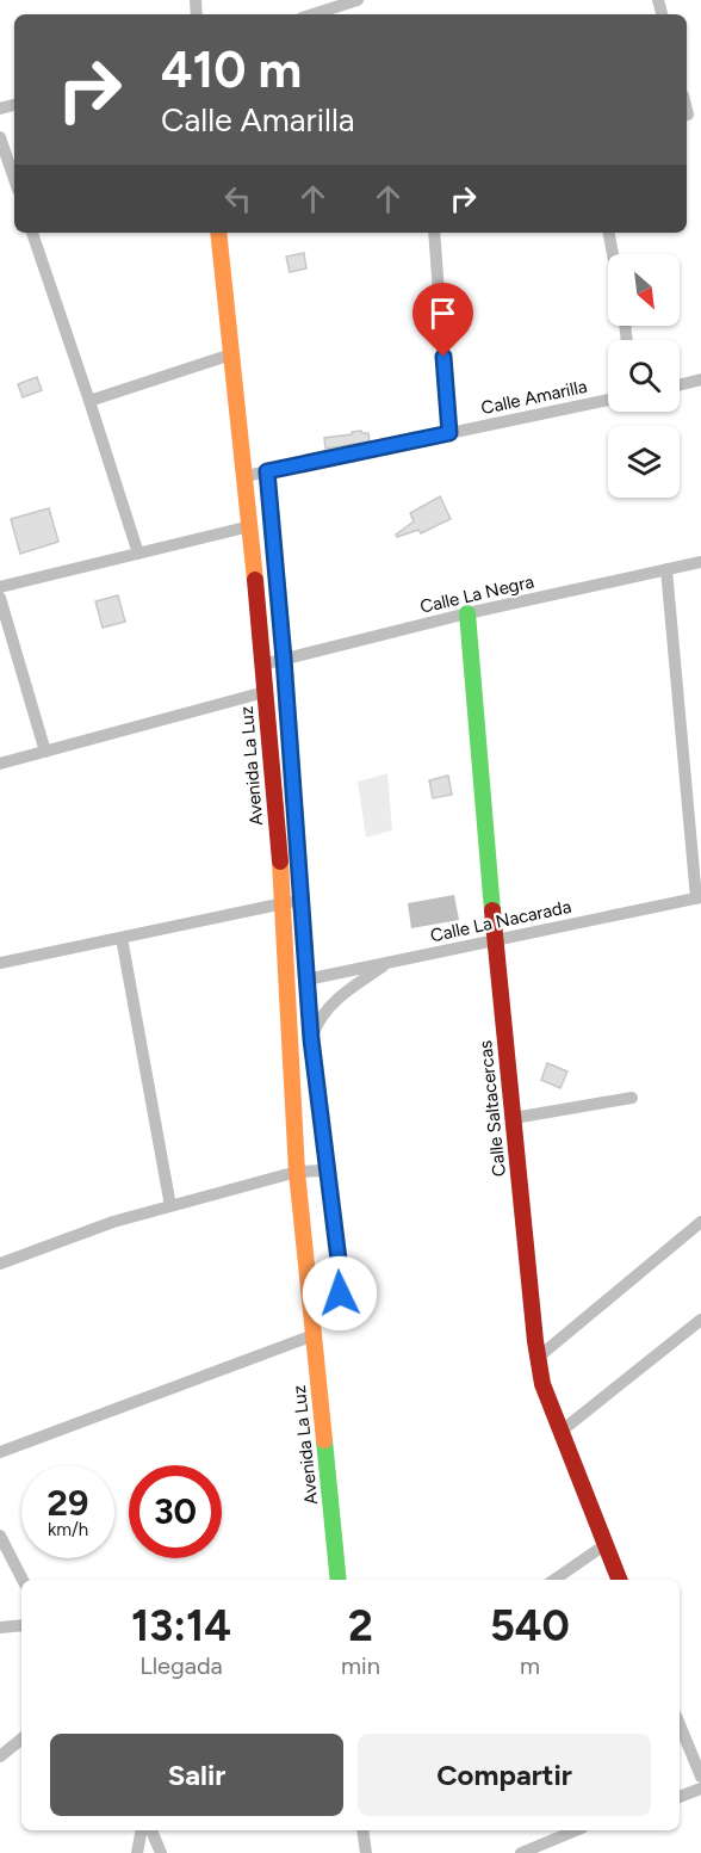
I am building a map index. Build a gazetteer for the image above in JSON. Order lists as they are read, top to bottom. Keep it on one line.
{"streets":{"street":["Calle Amarilla","Calle La Negra","Avenida La Luz","Calle La Nacarada","Calle Saltacercas"]},"crossings":[["Calle Amarilla","Avenida La Luz"],["Calle La Negra","Avenida La Luz"],["Calle La Negra","Calle Saltacercas"],["Calle La Nacarada","Calle Saltacercas"]],"north":"bottom right","page":{"turn":["410 m","Calle Amarilla"],"speed":"29 km/h","limit":"30","eta":["13:14","Llegada","2","min","540","m"],"buttons":["Salir","Compartir"]}}
